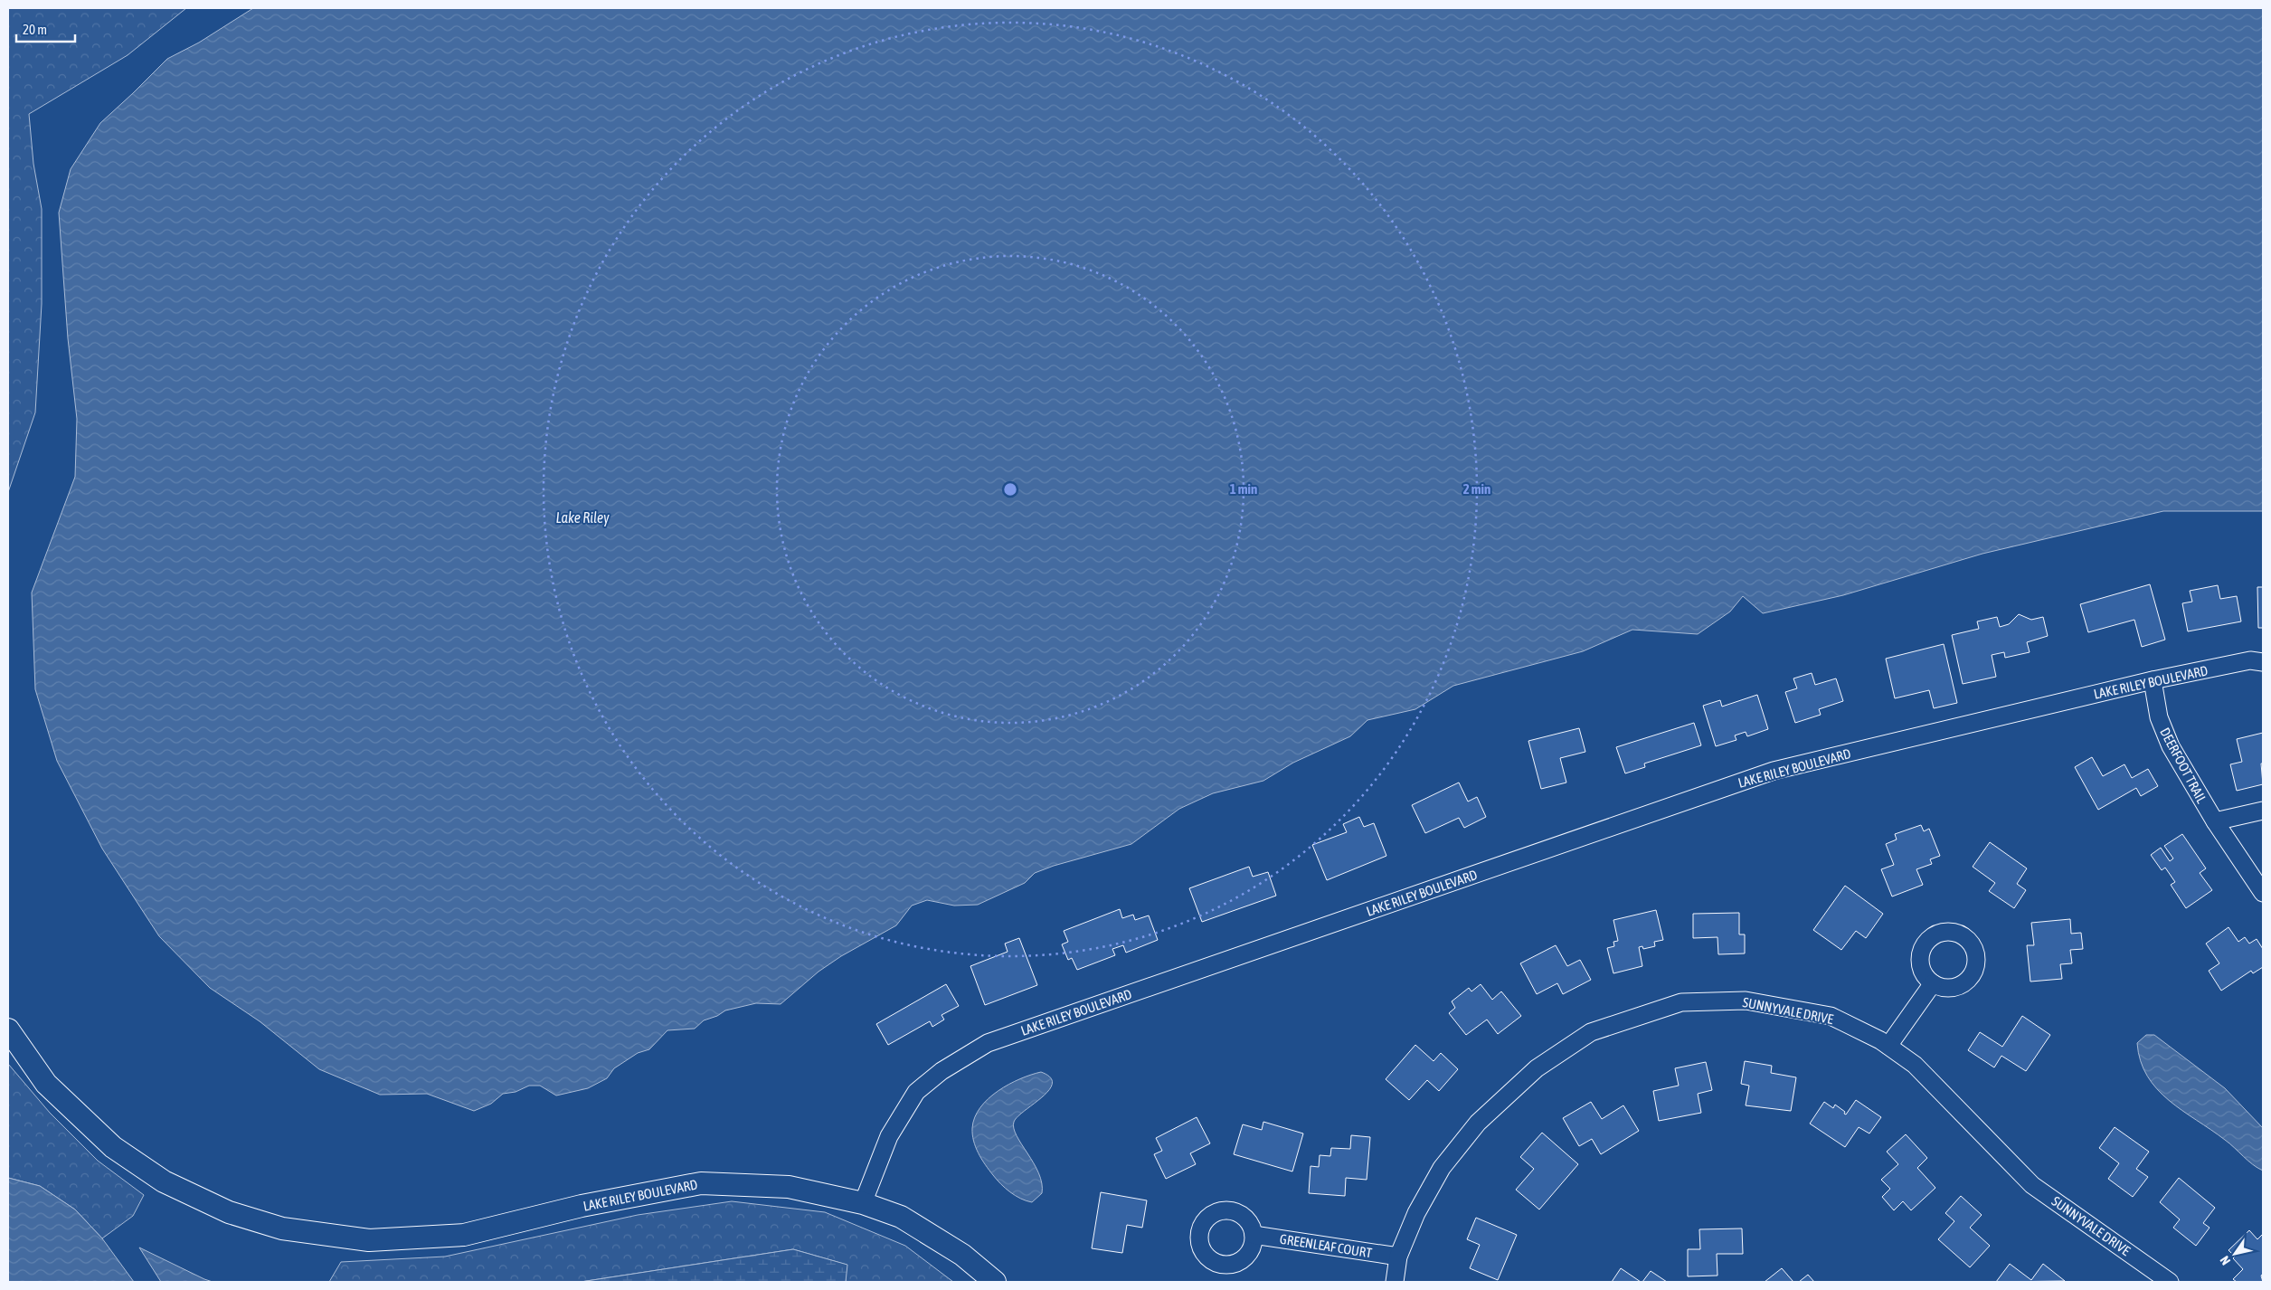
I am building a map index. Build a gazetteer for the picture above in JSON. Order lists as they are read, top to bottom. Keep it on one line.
{"streets":{"street":["LAKE RILEY BOULEVARD","DEERFOOT TRAIL","SUNNYVALE DRIVE","GREENLEAF COURT"]},"crossings":[["LAKE RILEY BOULEVARD","DEERFOOT TRAIL"],["SUNNYVALE DRIVE","GREENLEAF COURT"]],"water":["Lake Riley"],"scale_bar":"20 m","north":"bottom left","rings":["1 min","2 min"]}
